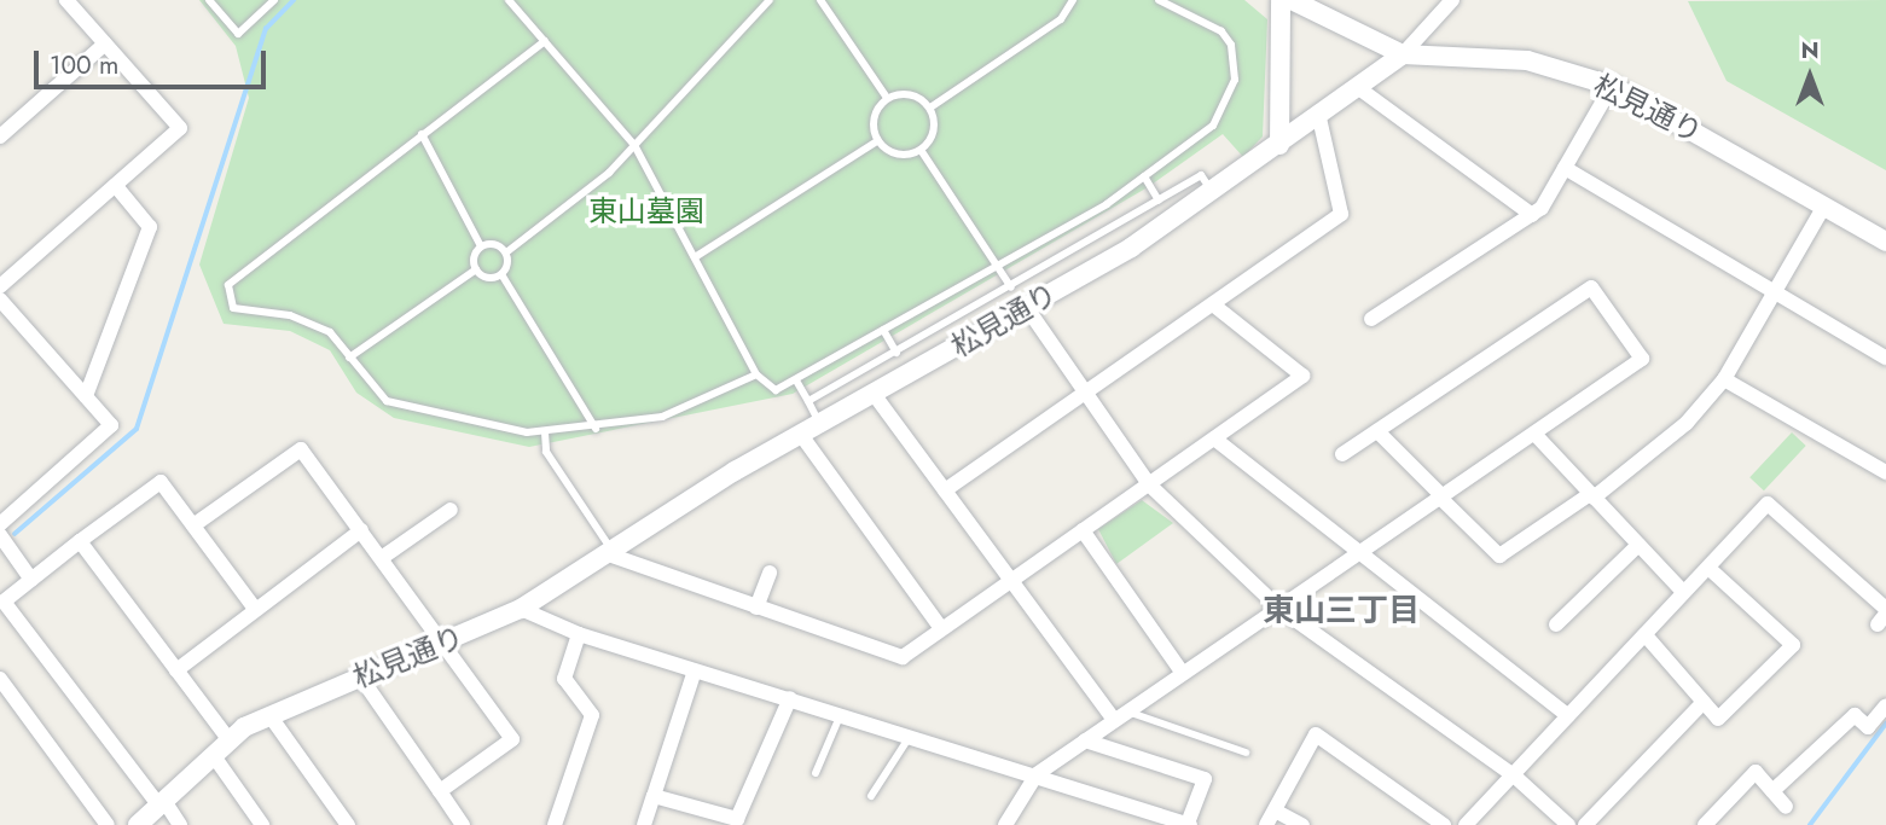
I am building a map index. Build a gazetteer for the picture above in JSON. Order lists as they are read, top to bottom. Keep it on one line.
{"streets":{"street":["松見通り"]},"districts":["東山三丁目"],"parks":["東山墓園"],"scale_bar":"100 m","north":"top"}
